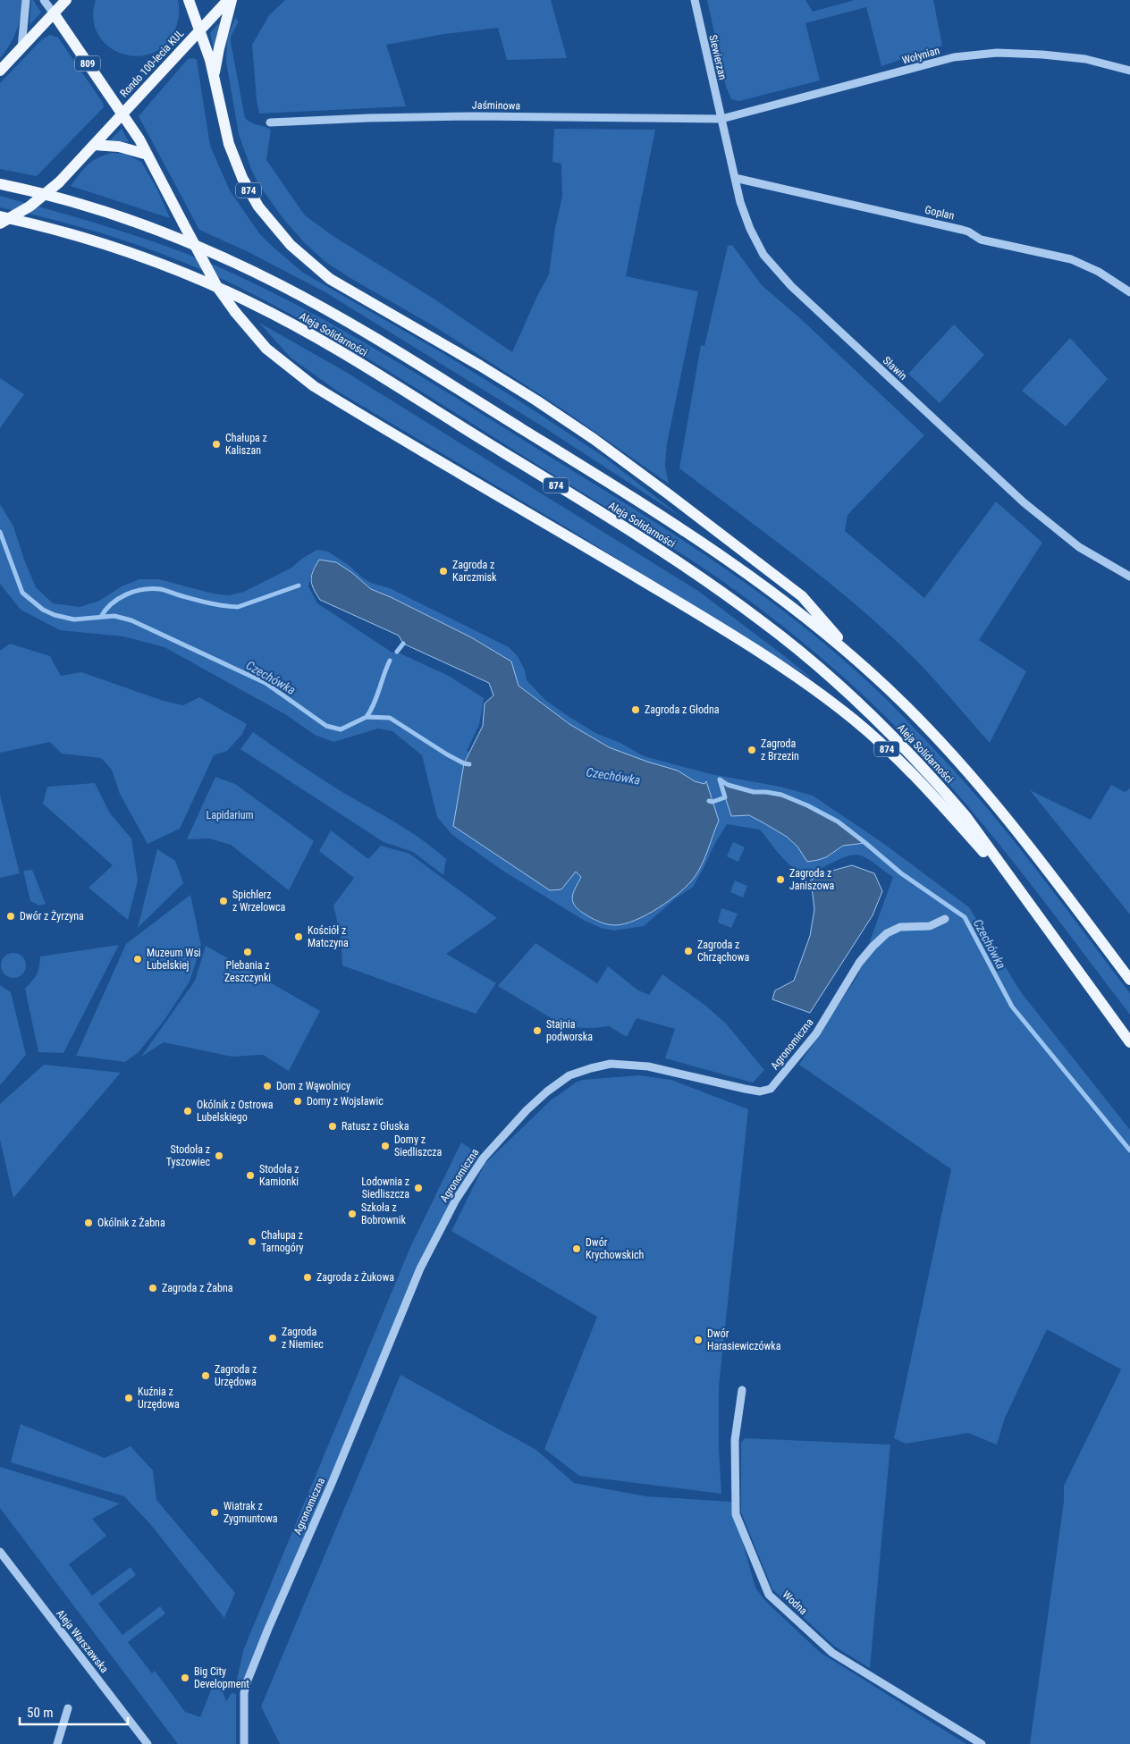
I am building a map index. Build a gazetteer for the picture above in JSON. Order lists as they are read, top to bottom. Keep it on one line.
{"streets":{"main road":["809","Rondo 100-lecia KUL","874","Aleja Solidarności"],"street":["Wołynian","Siewierzan","Jaśminowa","Goplan","Sławin","Agronomiczna","Wodna","Aleja Warszawska"]},"crossings":[["Wołynian","Siewierzan"],["Wołynian","Jaśminowa"],["Wołynian","Sławin"],["Siewierzan","Jaśminowa"],["Siewierzan","Sławin"],["Rondo 100-lecia KUL","874"],["Jaśminowa","Sławin"],["874","Aleja Solidarności"],["Goplan","Sławin"]],"water":["Czechówka"],"parks":["Lapidarium"],"places":["Chałupa z Kaliszan","Zagroda z Karczmisk","Zagroda z Głodna","Zagroda z Brzezin","Zagroda z Janiszowa","Spichlerz z Wrzelowca","Dwór z Żyrzyna","Kościół z Matczyna","Zagroda z Chrząchowa","Plebania z Zeszczynki","Muzeum Wsi Lubelskiej","Stajnia podworska","Dom z Wąwolnicy","Domy z Wojsławic","Okólnik z Ostrowa Lubelskiego","Ratusz z Głuska","Domy z Siedliszcza","Stodoła z Tyszowiec","Stodoła z Kamionki","Lodownia z Siedliszcza","Szkoła z Bobrownik","Okólnik z Żabna","Chałupa z Tarnogóry","Dwór Krychowskich","Zagroda z Żukowa","Zagroda z Żabna","Zagroda z Niemiec","Dwór Harasiewiczówka","Zagroda z Urzędowa","Kuźnia z Urzędowa","Wiatrak z Zygmuntowa","Big City Development"],"scale_bar":"50 m"}
